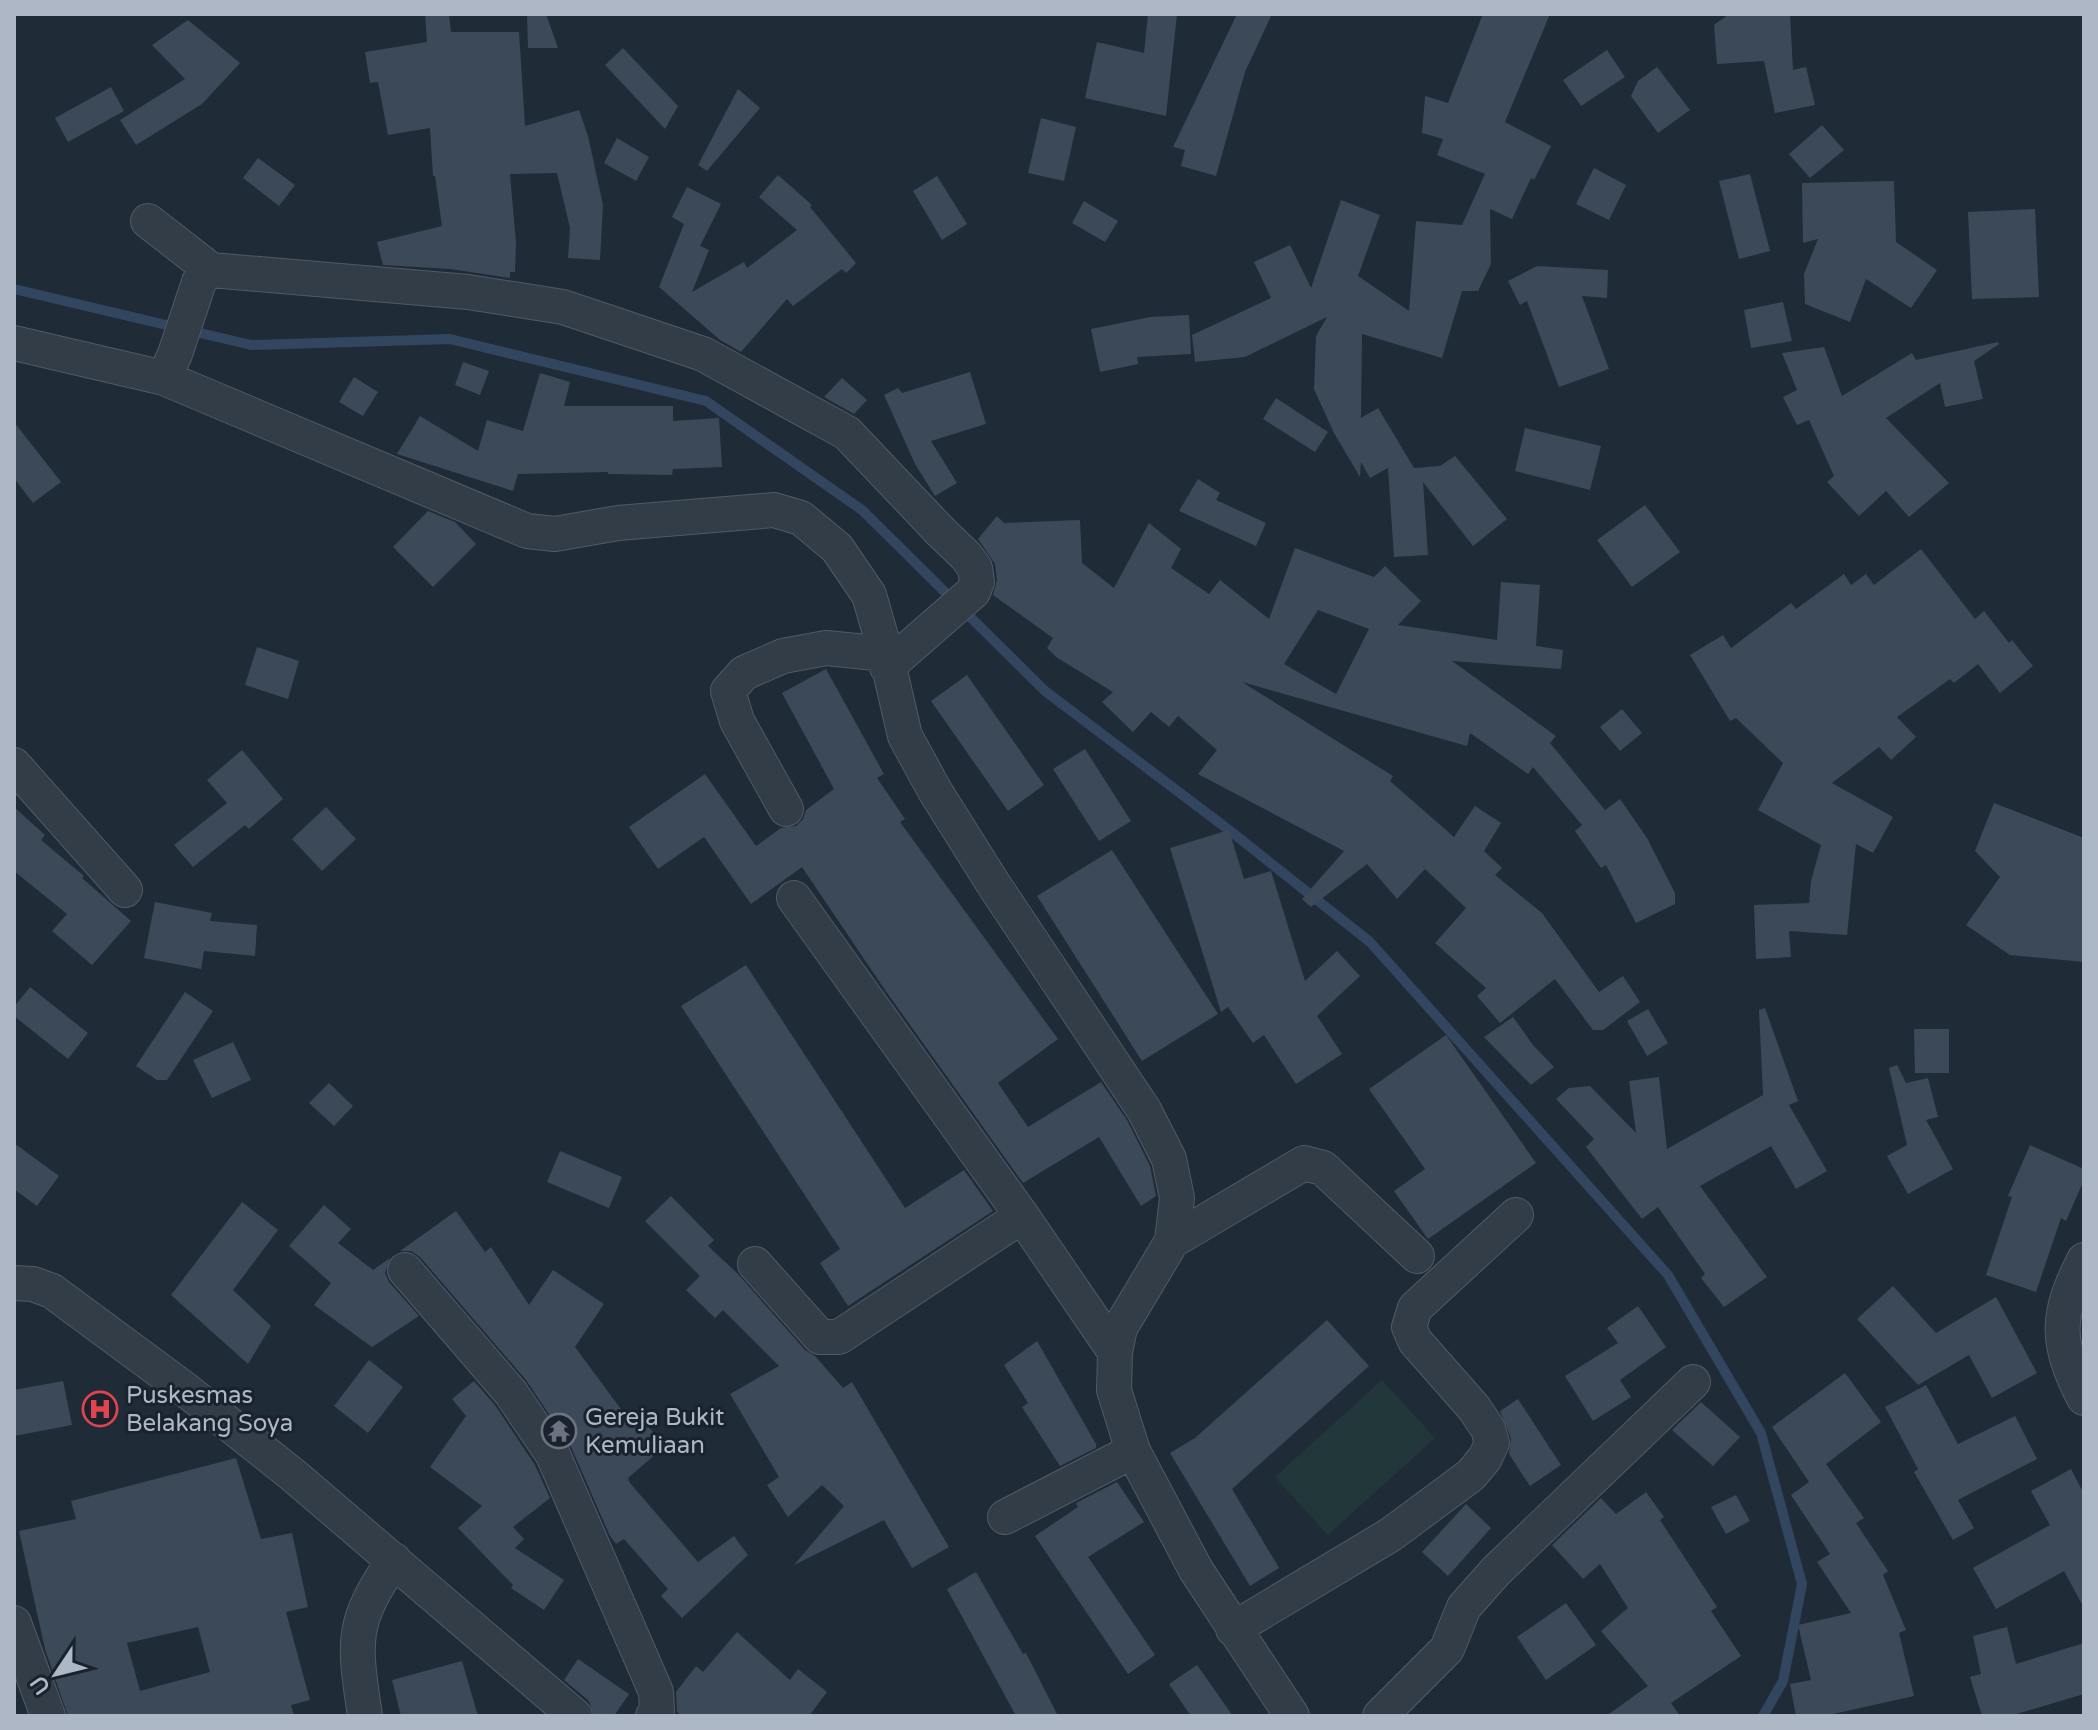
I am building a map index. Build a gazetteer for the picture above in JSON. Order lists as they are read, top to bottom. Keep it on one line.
{"places":{"hospital":["Puskesmas Belakang Soya"],"temple":["Gereja Bukit Kemuliaan"]},"north":"bottom left"}
